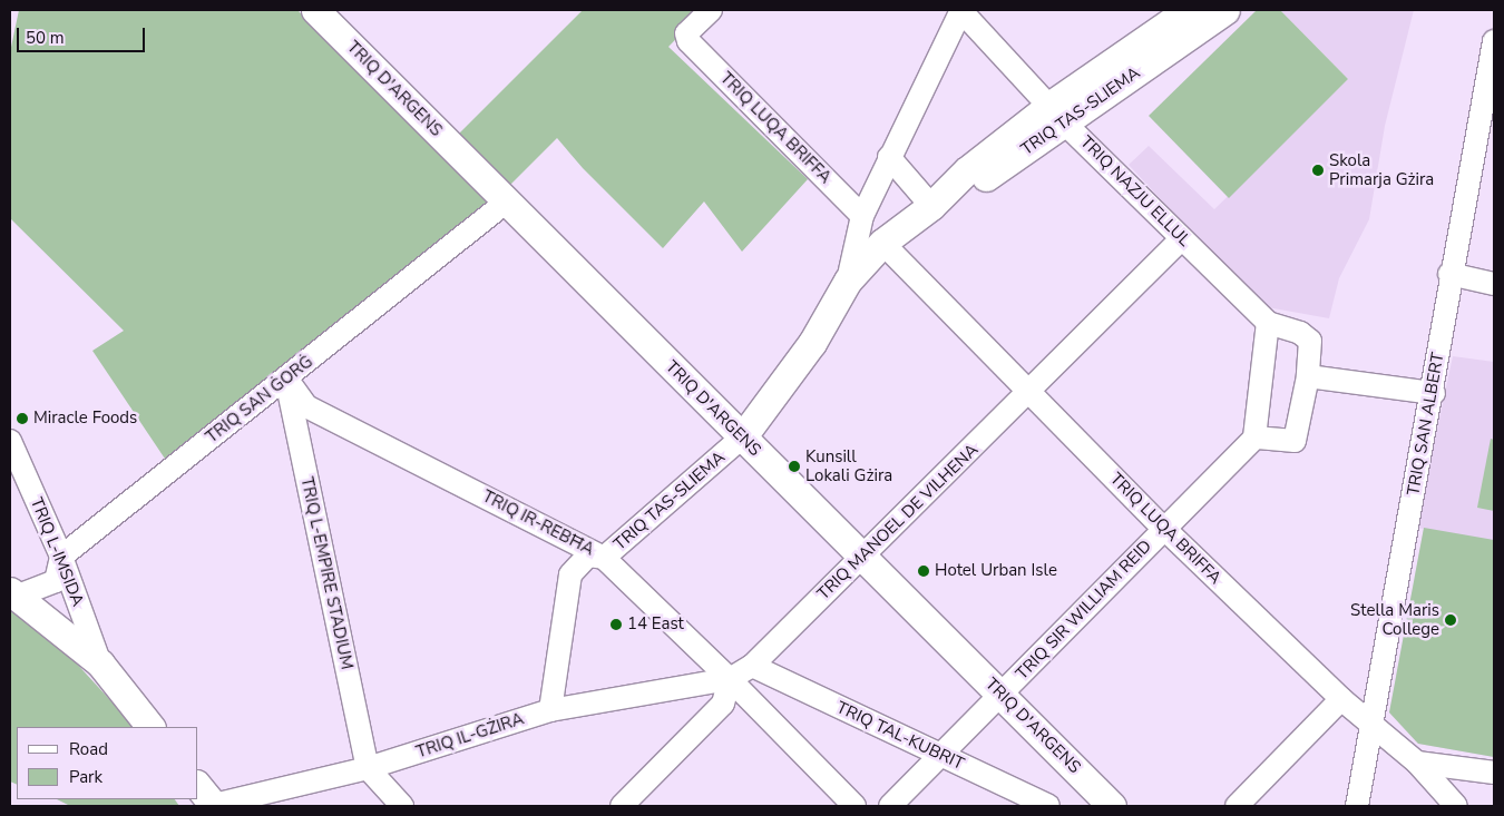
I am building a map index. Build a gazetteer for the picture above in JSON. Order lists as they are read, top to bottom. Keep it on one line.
{"streets":{"main road":["TRIQ D'ARGENS","TRIQ TAS-SLIEMA"],"street":["TRIQ LUQA BRIFFA","TRIQ NAZJU ELLUL","TRIQ SAN ĠORĠ","TRIQ SAN ALBERT","TRIQ MANOEL DE VILHENA","TRIQ IR-REBĦA","TRIQ L-IMSIDA","TRIQ L-EMPIRE STADIUM","TRIQ SIR WILLIAM REID","TRIQ IL-GŻIRA","TRIQ TAL-KUBRIT"]},"crossings":[["TRIQ D'ARGENS","TRIQ TAS-SLIEMA"],["TRIQ D'ARGENS","TRIQ SAN ĠORĠ"],["TRIQ D'ARGENS","TRIQ MANOEL DE VILHENA"],["TRIQ D'ARGENS","TRIQ SIR WILLIAM REID"],["TRIQ TAS-SLIEMA","TRIQ LUQA BRIFFA"],["TRIQ TAS-SLIEMA","TRIQ NAZJU ELLUL"],["TRIQ TAS-SLIEMA","TRIQ IR-REBĦA"],["TRIQ TAS-SLIEMA","TRIQ IL-GŻIRA"],["TRIQ LUQA BRIFFA","TRIQ SAN ALBERT"],["TRIQ LUQA BRIFFA","TRIQ MANOEL DE VILHENA"],["TRIQ LUQA BRIFFA","TRIQ SIR WILLIAM REID"],["TRIQ NAZJU ELLUL","TRIQ MANOEL DE VILHENA"],["TRIQ SAN ĠORĠ","TRIQ IR-REBĦA"],["TRIQ SAN ĠORĠ","TRIQ L-IMSIDA"],["TRIQ SAN ĠORĠ","TRIQ L-EMPIRE STADIUM"],["TRIQ MANOEL DE VILHENA","TRIQ IR-REBĦA"],["TRIQ MANOEL DE VILHENA","TRIQ IL-GŻIRA"],["TRIQ MANOEL DE VILHENA","TRIQ TAL-KUBRIT"],["TRIQ IR-REBĦA","TRIQ L-EMPIRE STADIUM"],["TRIQ IR-REBĦA","TRIQ IL-GŻIRA"],["TRIQ L-EMPIRE STADIUM","TRIQ IL-GŻIRA"],["TRIQ SIR WILLIAM REID","TRIQ TAL-KUBRIT"]],"places":["Skola Primarja Gżira","Miracle Foods","Kunsill Lokali Gżira","Hotel Urban Isle","Stella Maris College","14 East"],"legend":["Road","Park"],"scale_bar":"50 m"}
